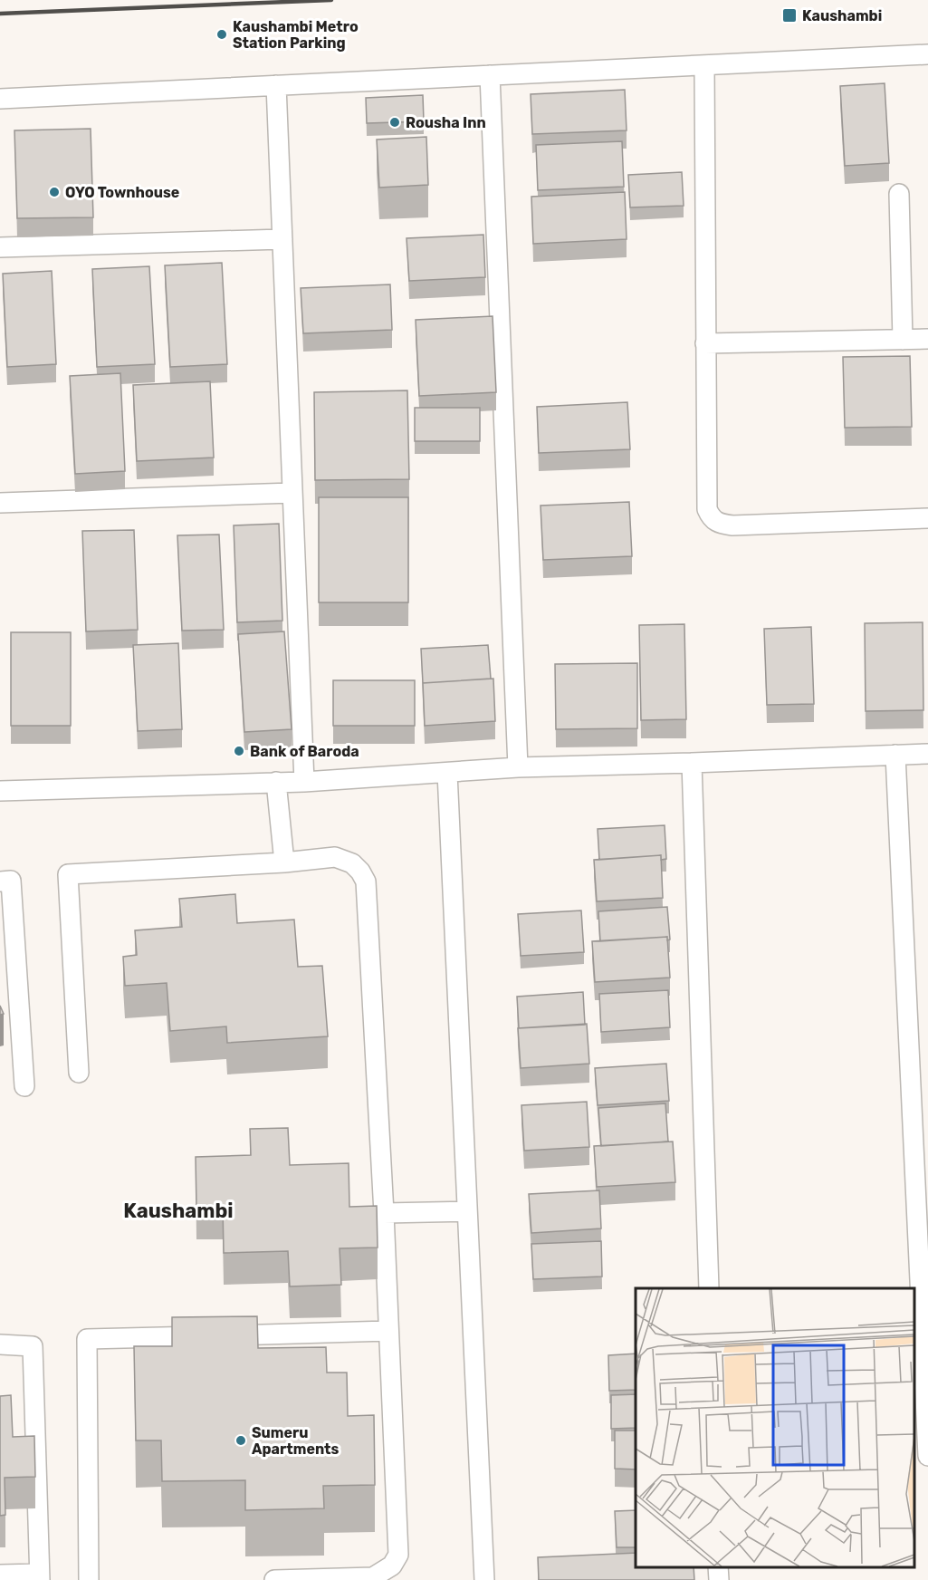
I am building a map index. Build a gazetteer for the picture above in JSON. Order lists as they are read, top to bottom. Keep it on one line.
{"districts":["Kaushambi"],"places":{"transit":["Kaushambi"],"other":["Kaushambi Metro Station Parking","Rousha Inn","OYO Townhouse","Bank of Baroda","Sumeru Apartments"]}}
